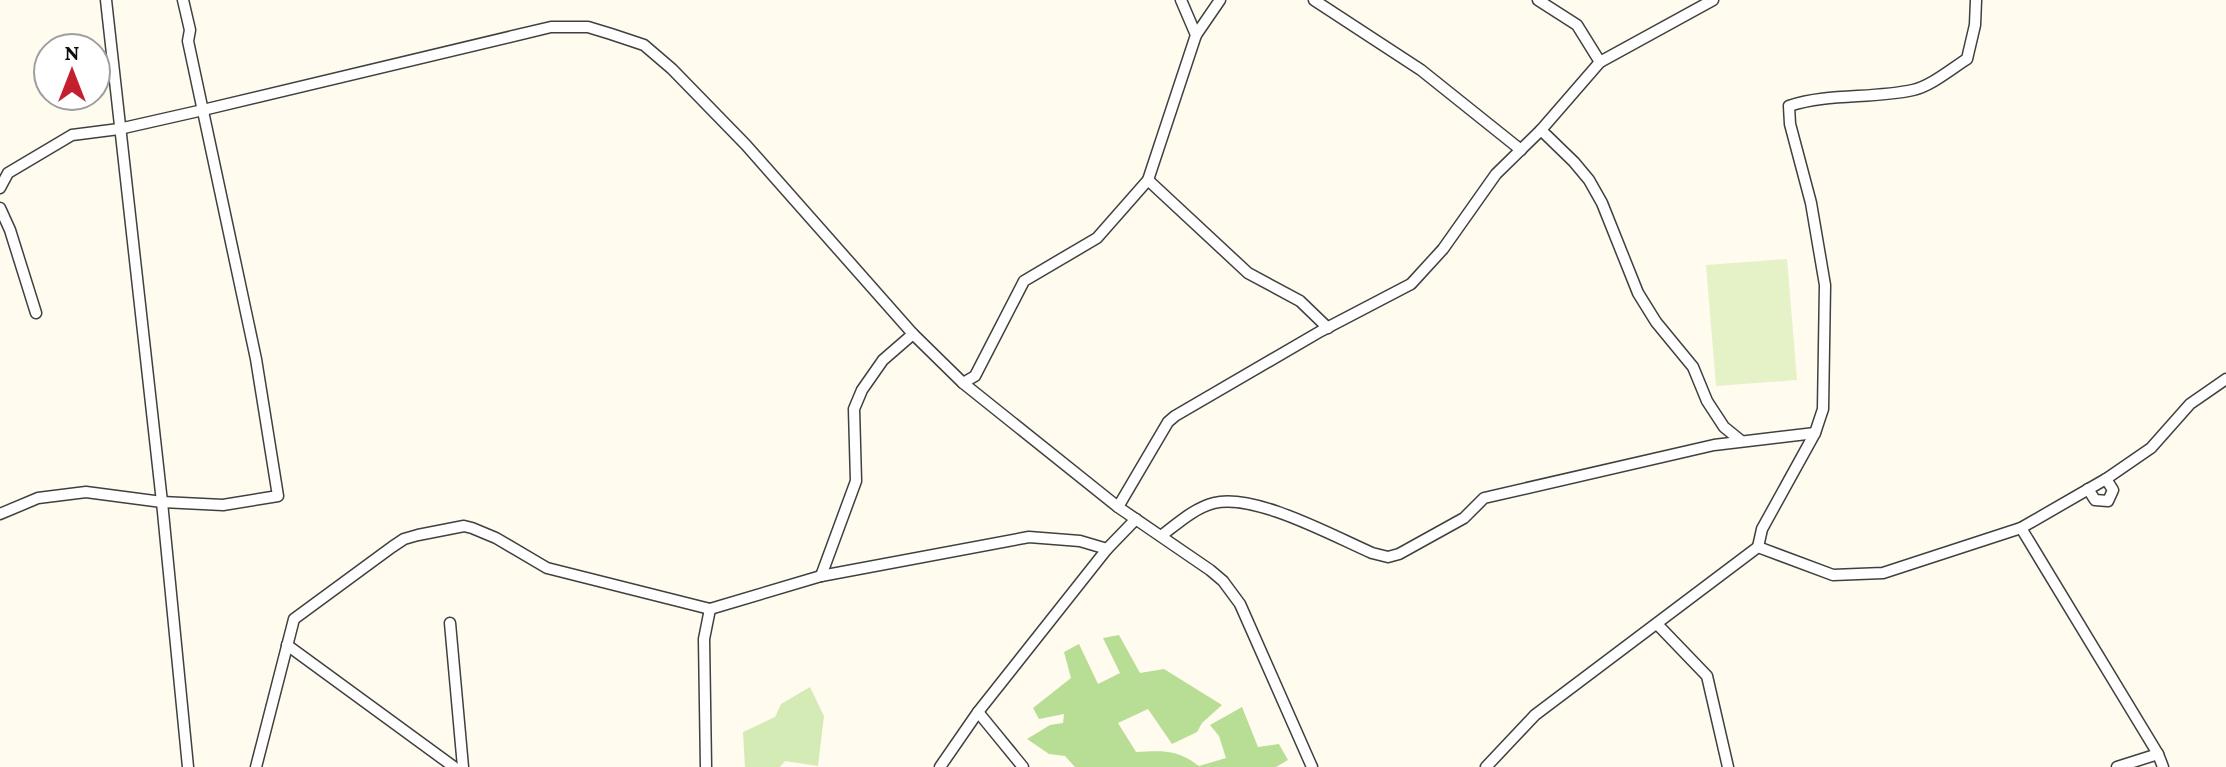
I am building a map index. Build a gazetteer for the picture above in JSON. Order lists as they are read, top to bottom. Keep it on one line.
{"north":"top"}
